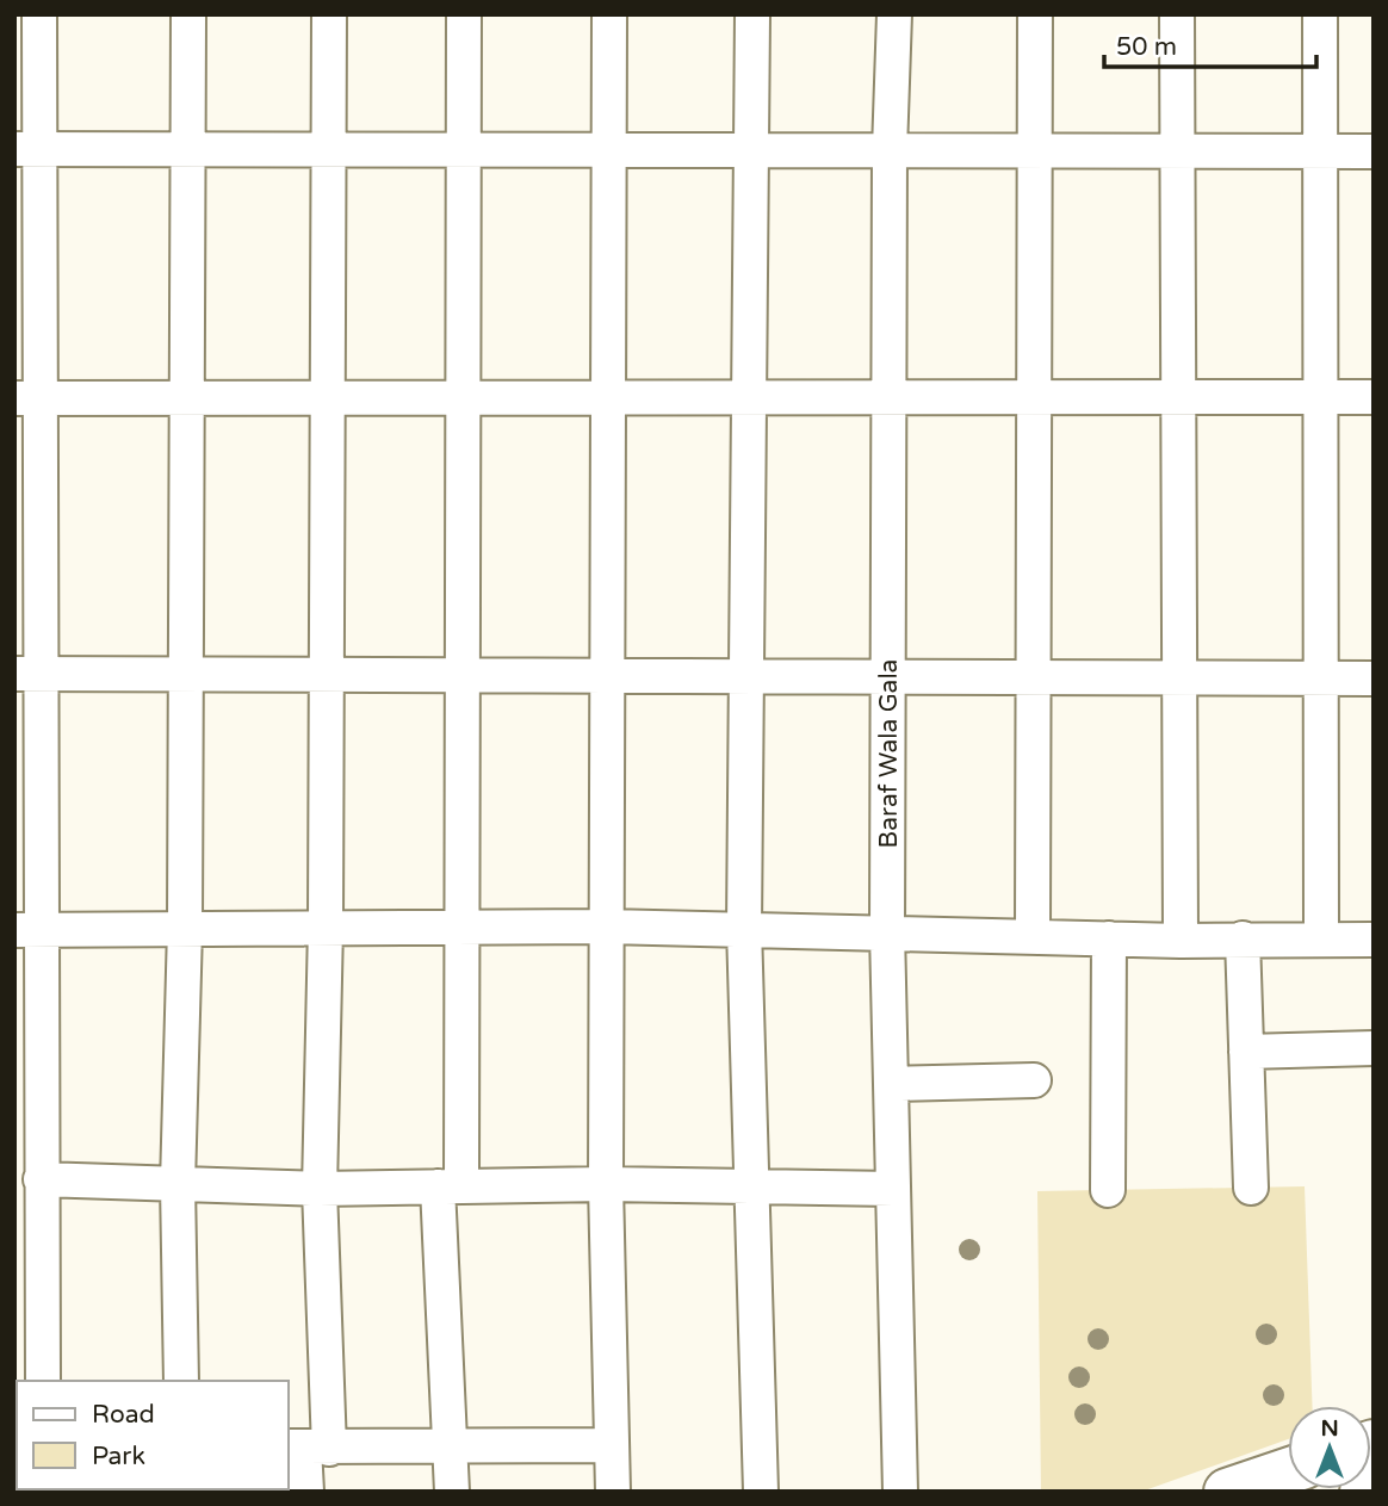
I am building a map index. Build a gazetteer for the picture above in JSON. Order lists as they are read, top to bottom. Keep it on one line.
{"streets":{"street":["Baraf Wala Gala"]},"legend":["Road","Park"],"scale_bar":"50 m","north":"top"}
